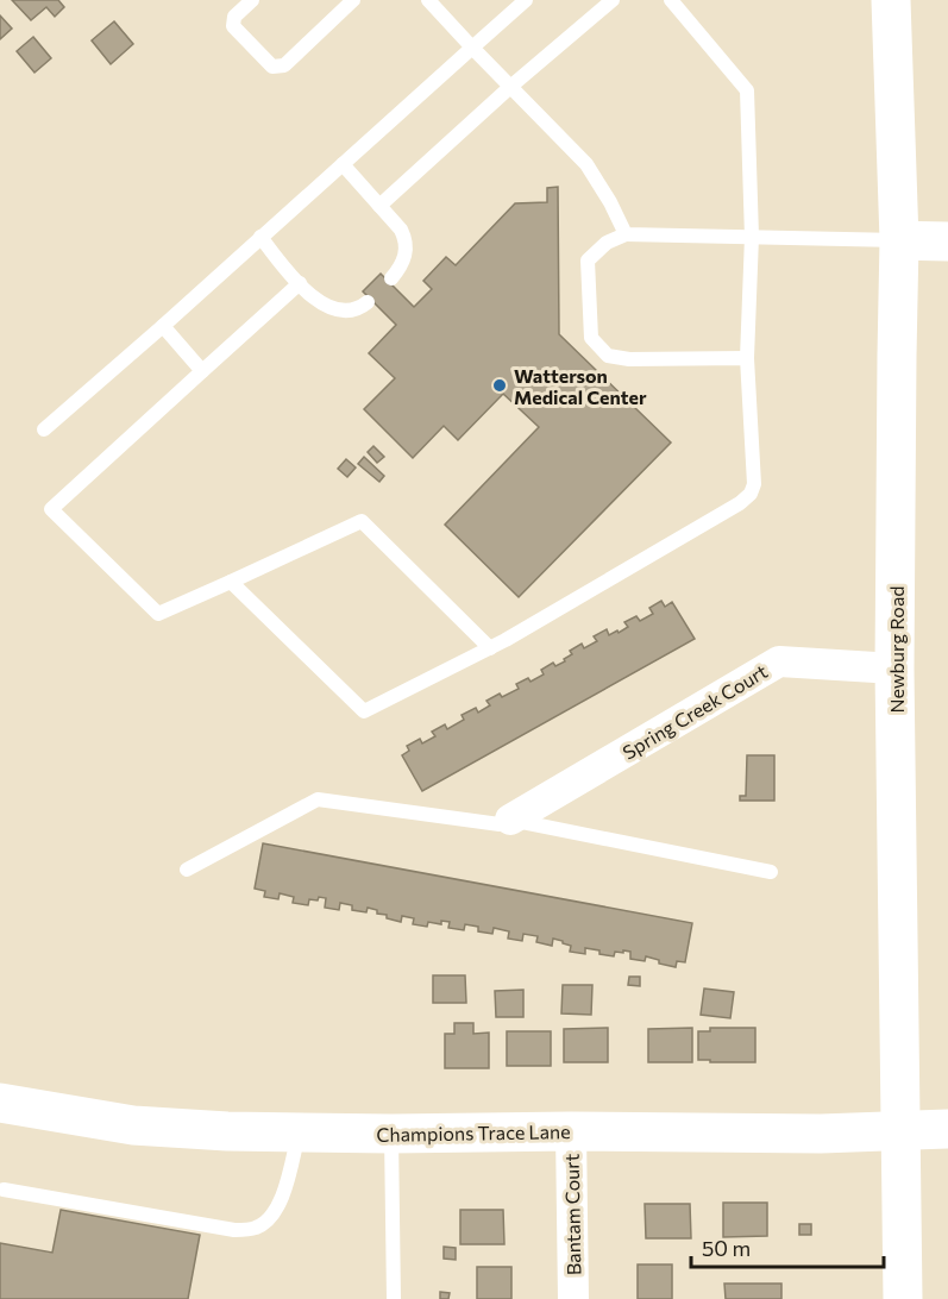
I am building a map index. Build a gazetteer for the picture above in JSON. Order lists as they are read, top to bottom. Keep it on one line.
{"streets":{"main road":["Newburg Road","Champions Trace Lane"],"street":["Spring Creek Court","Bantam Court"]},"crossings":[["Newburg Road","Spring Creek Court"],["Newburg Road","Champions Trace Lane"],["Champions Trace Lane","Bantam Court"]],"places":["Watterson Medical Center"],"scale_bar":"50 m"}
